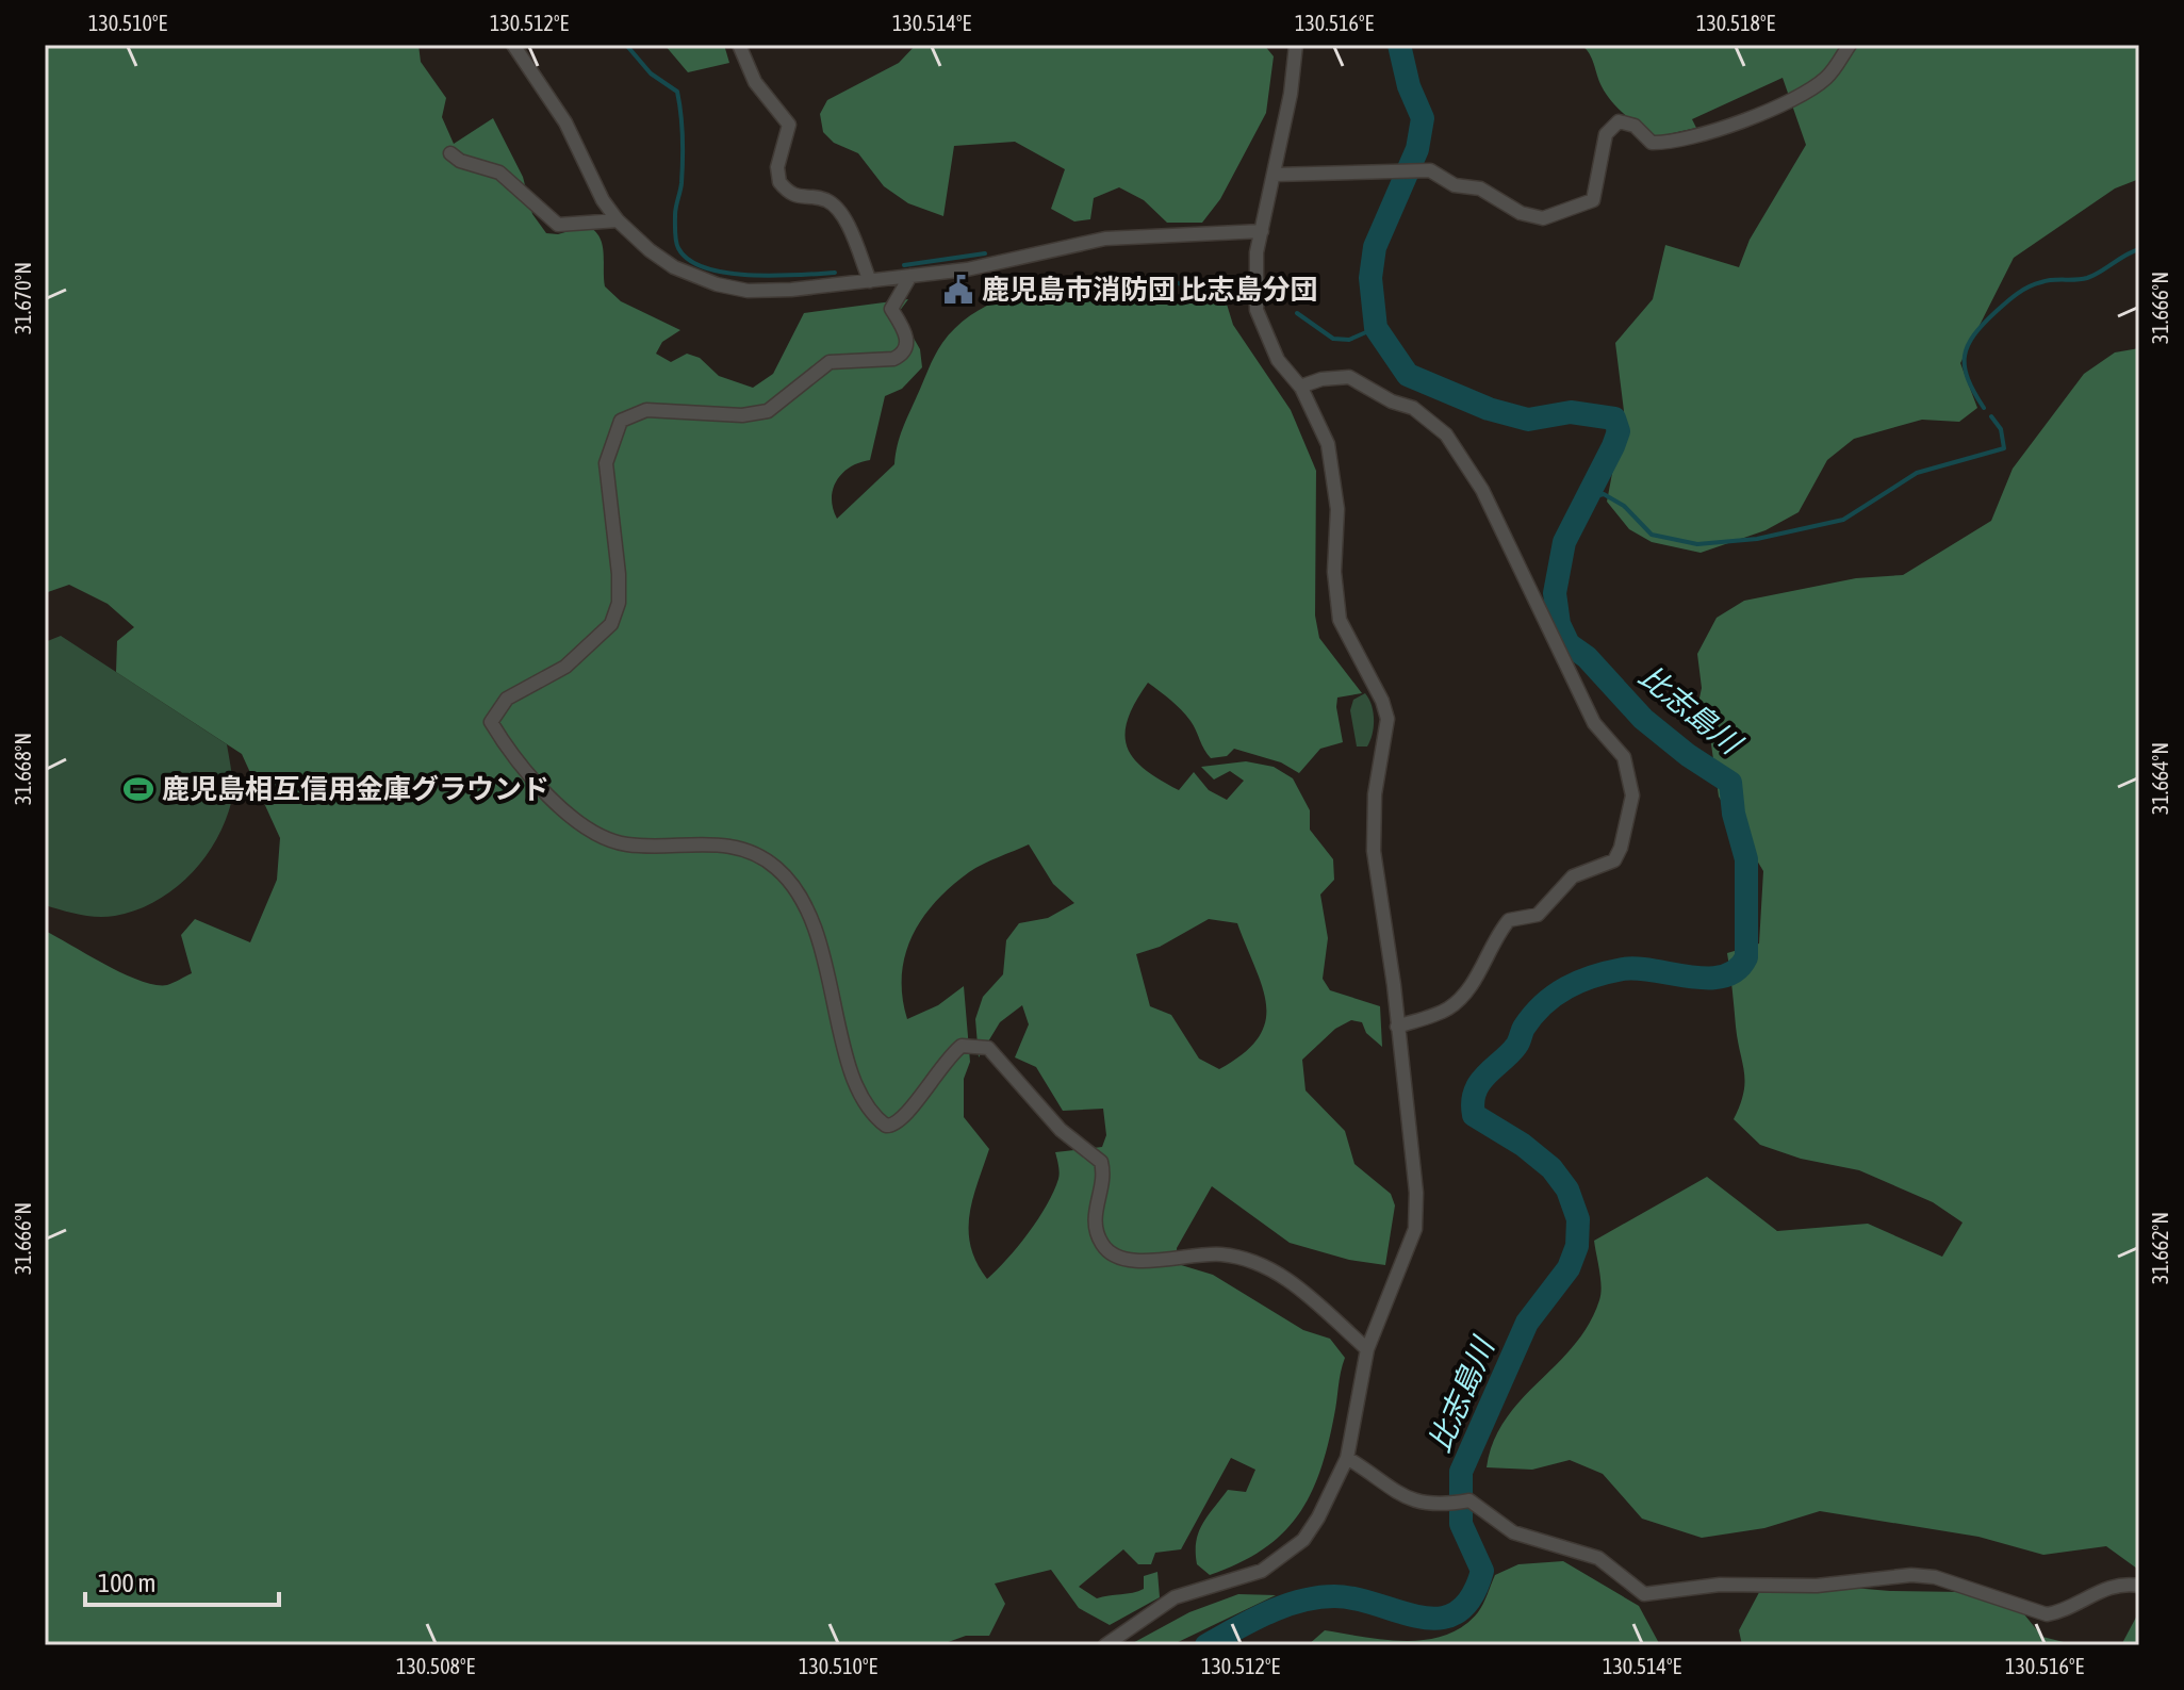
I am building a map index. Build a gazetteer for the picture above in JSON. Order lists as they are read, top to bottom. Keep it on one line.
{"water":["比志島川"],"places":{"public building":["鹿児島市消防団 比志島分団"],"sports":["鹿児島相互信用金庫グラウンド"]},"scale_bar":"100 m","coordinates":["130.510°E","130.512°E","130.514°E","130.516°E","130.518°E","31.670°N","31.666°N","31.668°N","31.664°N","31.662°N","130.508°E"]}
